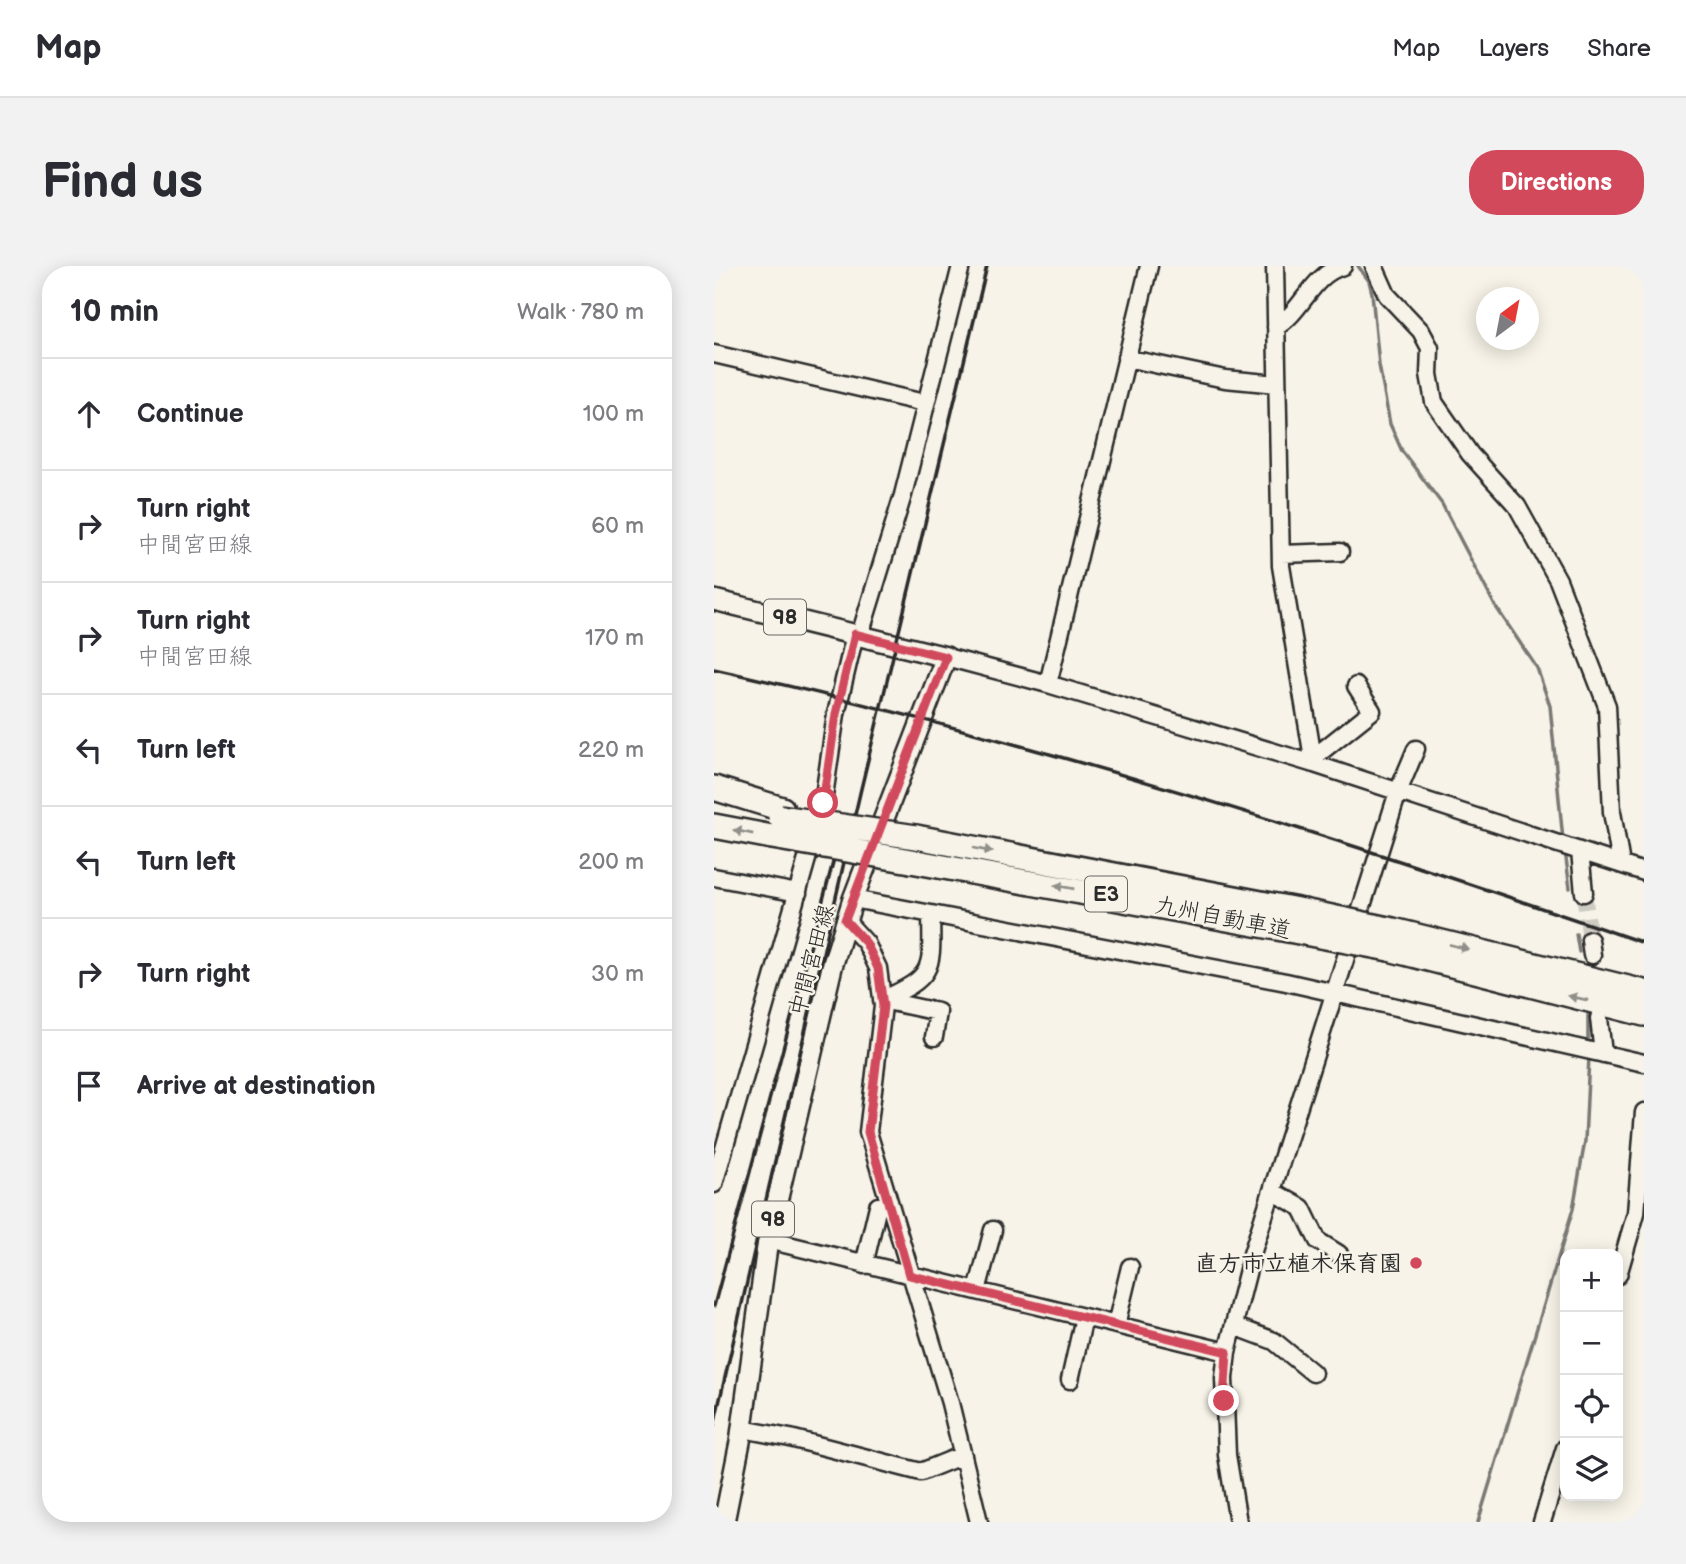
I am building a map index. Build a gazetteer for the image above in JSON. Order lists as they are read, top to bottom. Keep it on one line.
{"streets":{"highway":["E3","九州自動車道"],"main road":["98","中間宮田線"]},"crossings":[["98","中間宮田線"]],"places":["直方市立植木保育園"],"north":"top right","page":{"header":"Map","nav":["Map","Layers","Share"],"buttons":"Directions","title":"Find us","heading":["10 min","Walk · 780 m"],"list":[["Continue","100 m"],["Turn right","中間宮田線","60 m"],["Turn right","中間宮田線","170 m"],["Turn left","220 m"],["Turn left","200 m"],["Turn right","30 m"],"Arrive at destination"],"map_buttons":["+","−"]}}
